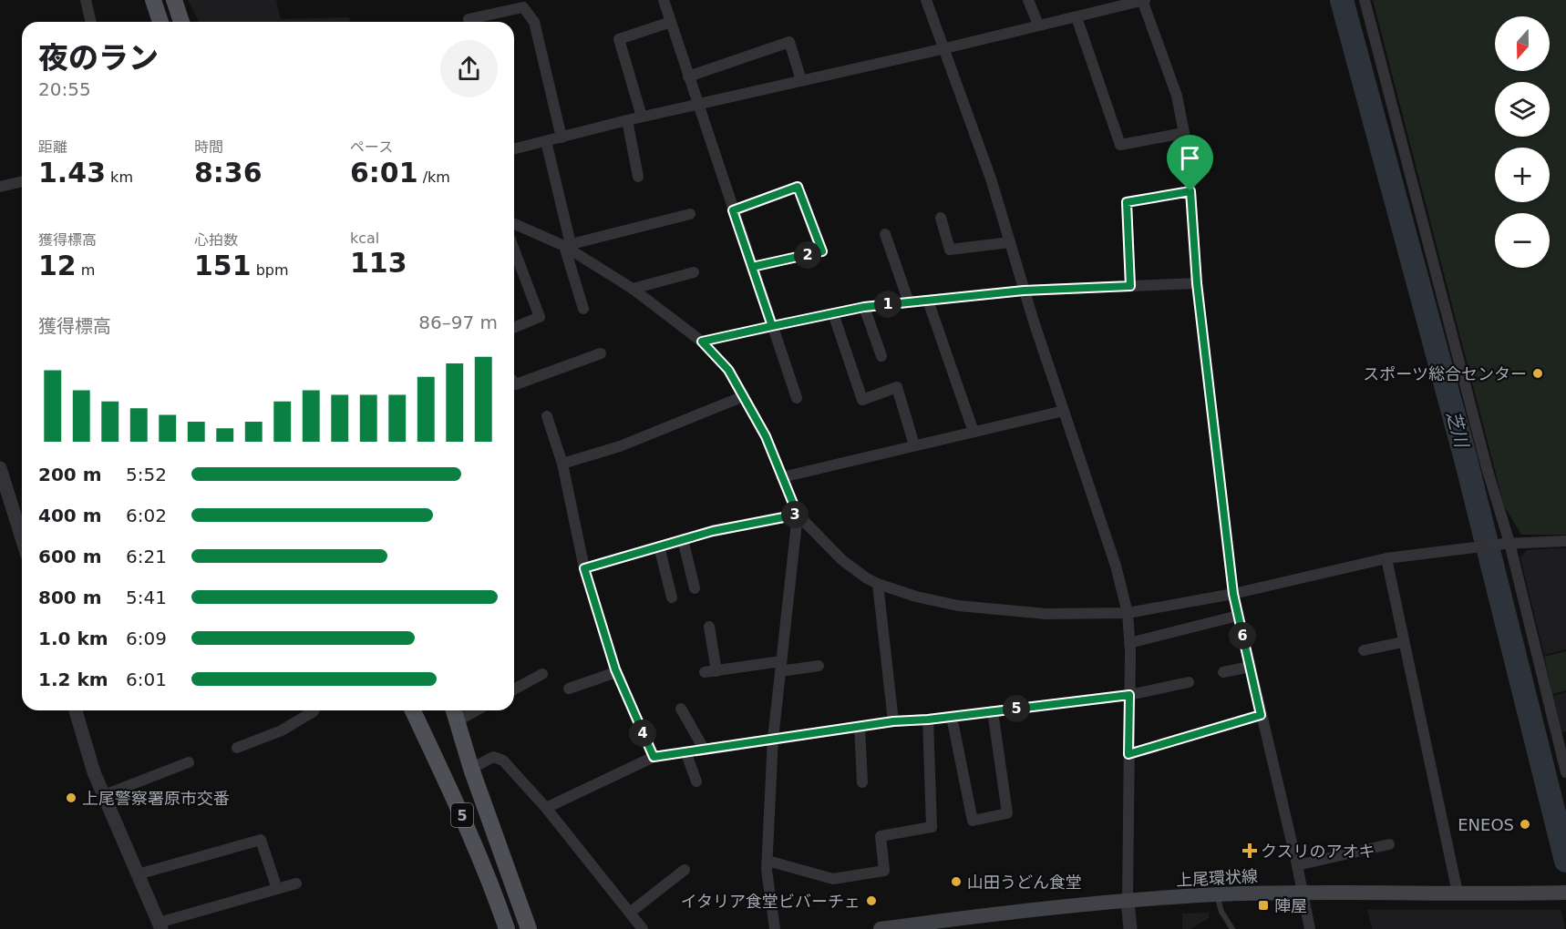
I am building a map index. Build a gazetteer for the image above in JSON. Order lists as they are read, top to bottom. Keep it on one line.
{"streets":{"main road":["5","上尾環状線"]},"water":["芝川"],"places":{"other":["スポーツ総合センター","上尾警察署原市交番","ENEOS","山田うどん食堂","イタリア食堂ビバーチェ"],"health":["クスリのアオキ"],"transit":["陣屋"]},"north":"bottom","page":{"map_buttons":["+","−"],"heading":["夜のラン","20:55"],"stats":[["距離","1.43 km"],["時間","8:36"],["ペース","6:01 /km"],["獲得標高","12 m"],["心拍数","151 bpm"],["kcal","113"]],"pins":["2","1","3","6","5","4"],"chart":["獲得標高","86–97 m"],"list":[{"name":"200 m","note":"5:52"},{"name":"400 m","note":"6:02"},{"name":"600 m","note":"6:21"},{"name":"800 m","note":"5:41"},{"name":"1.0 km","note":"6:09"},{"name":"1.2 km","note":"6:01"}]}}
